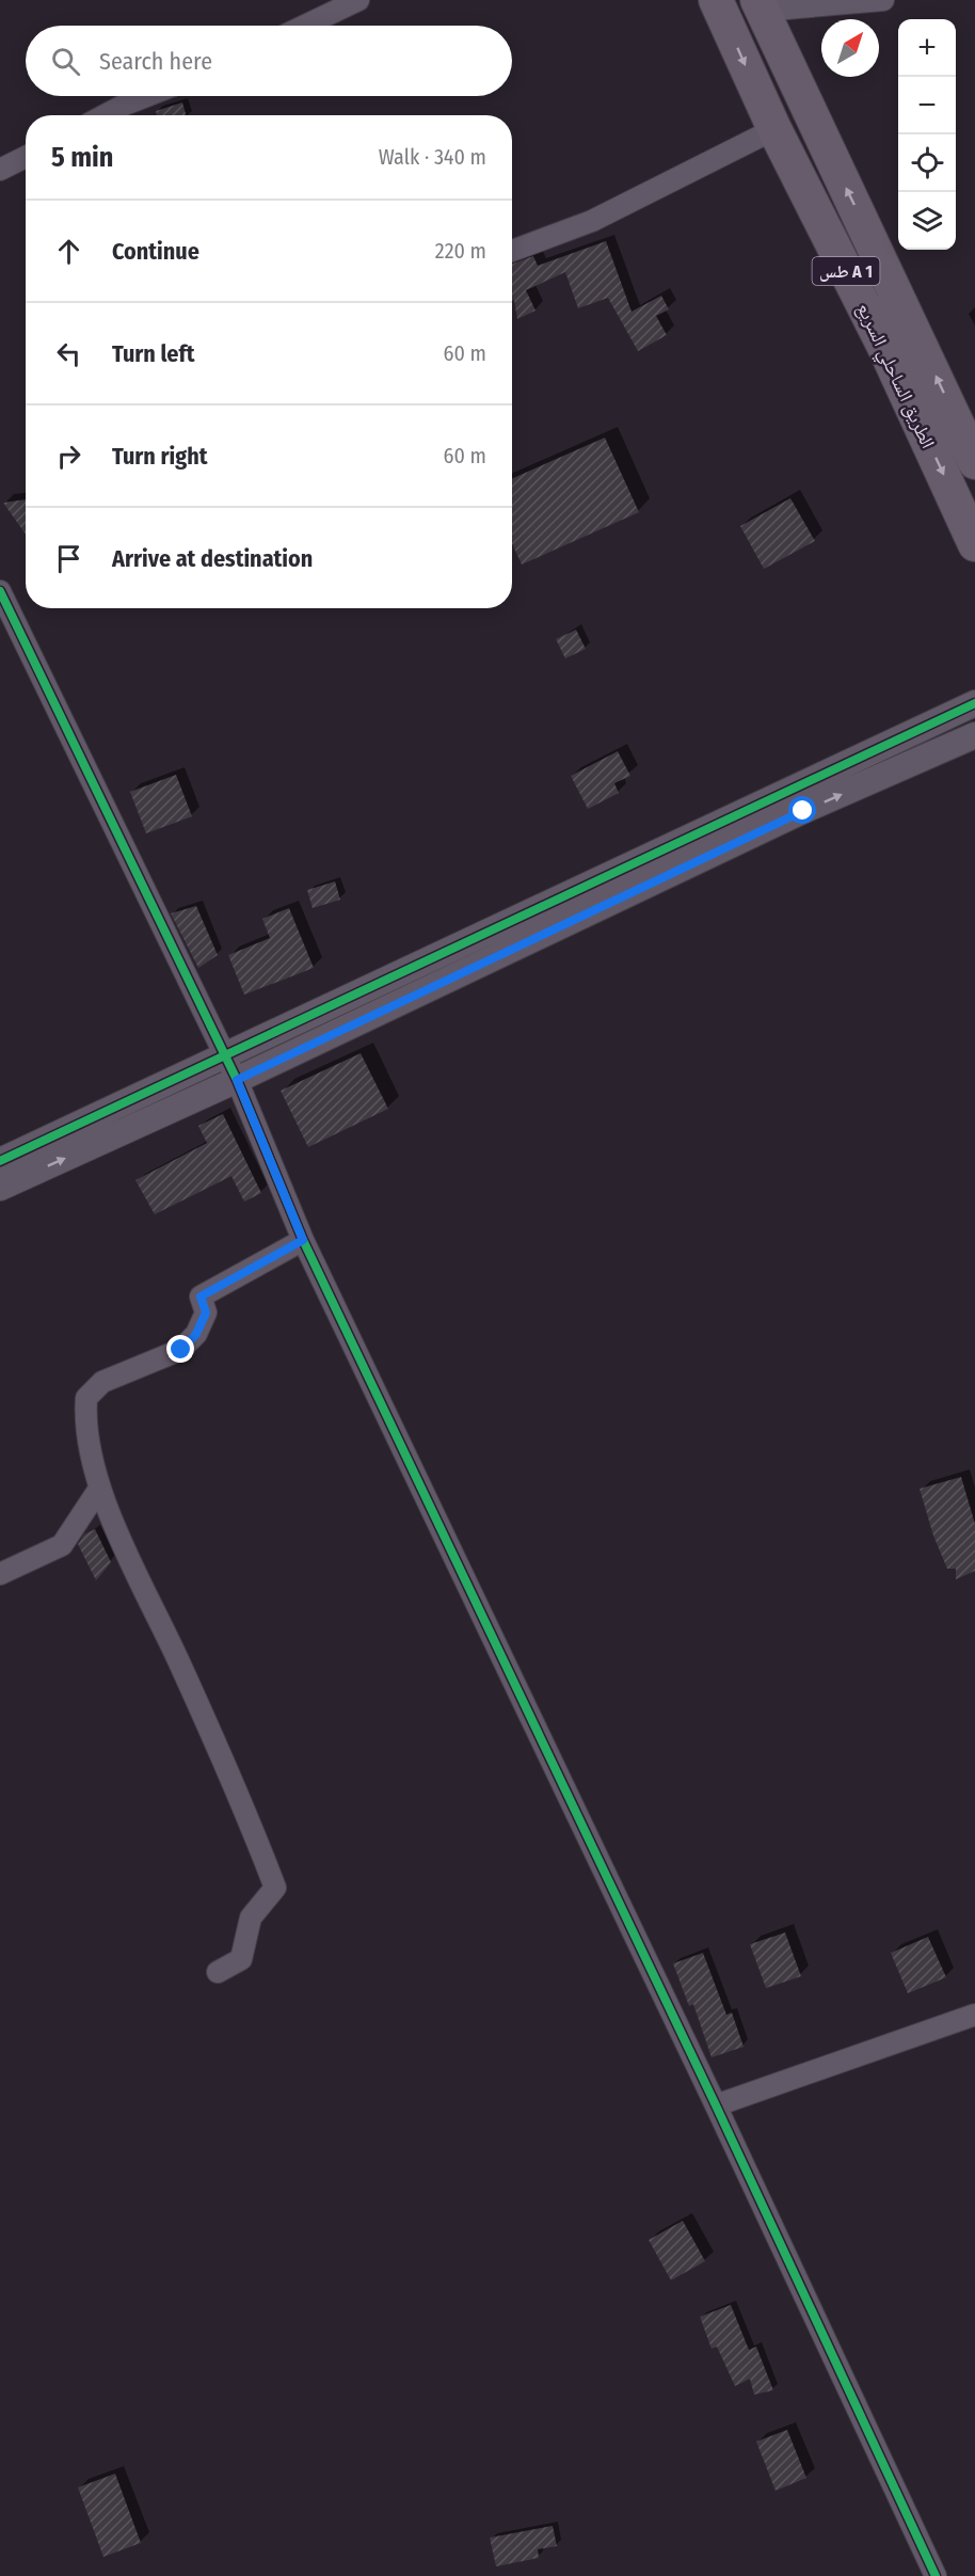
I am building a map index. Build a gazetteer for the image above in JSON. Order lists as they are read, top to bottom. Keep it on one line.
{"streets":{"highway":["طس A 1","الطريق الساحلي السريع"]},"north":"top right","page":{"map_buttons":["+","−"],"search":"Search here","heading":["5 min","Walk · 340 m"],"list":[["Continue","220 m"],["Turn left","60 m"],["Turn right","60 m"],"Arrive at destination"]}}
